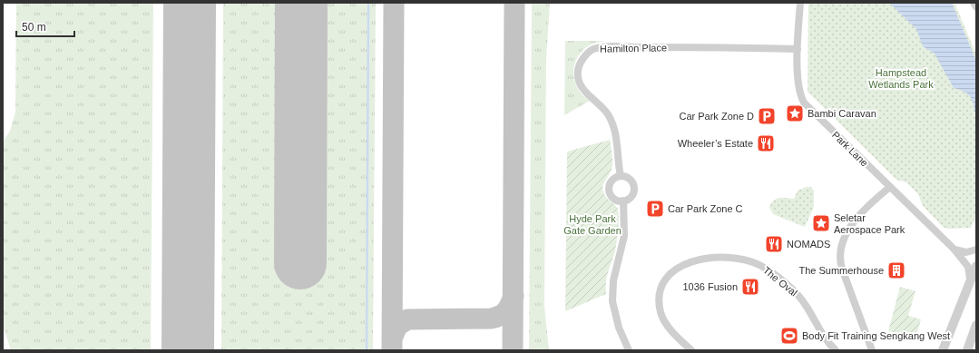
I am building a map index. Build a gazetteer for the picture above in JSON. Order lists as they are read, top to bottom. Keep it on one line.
{"streets":{"street":["Hamilton Place","Park Lane","The Oval"]},"crossings":[["Hamilton Place","Park Lane"]],"parks":["Hampstead Wetlands Park","Hyde Park Gate Garden"],"places":{"place":["Bambi Caravan","Seletar Aerospace Park"],"parking":["Car Park Zone D","Car Park Zone C"],"restaurant":["Wheeler’s Estate","NOMADS","1036 Fusion"],"building":["The Summerhouse"],"sports":["Body Fit Training Sengkang West"]},"scale_bar":"50 m"}
